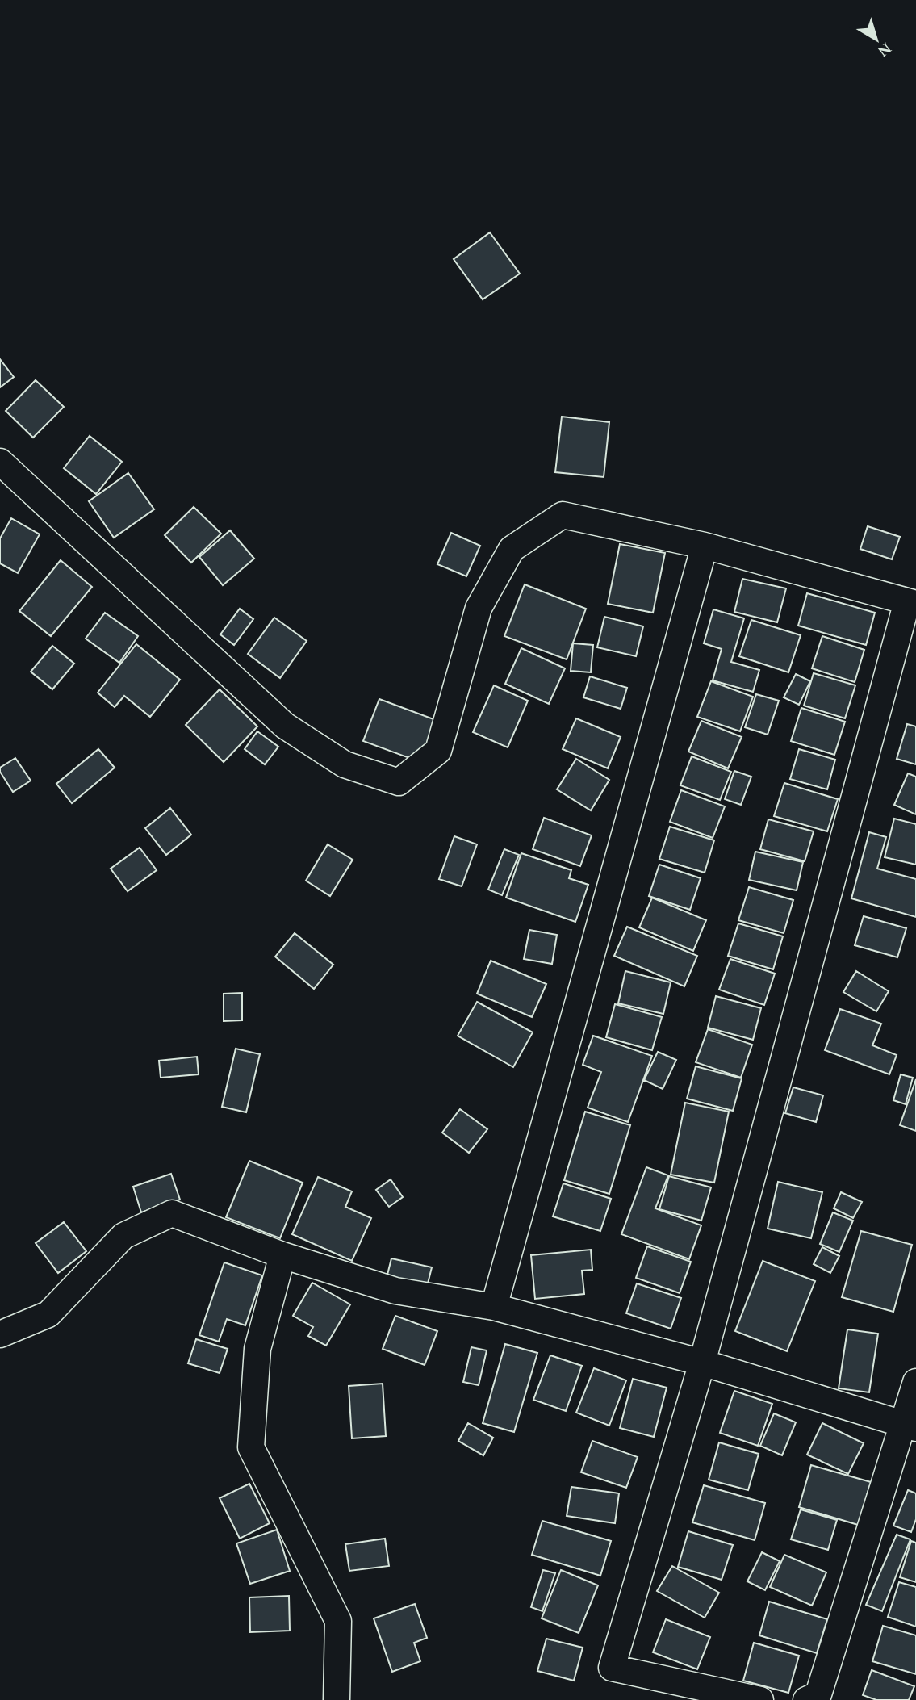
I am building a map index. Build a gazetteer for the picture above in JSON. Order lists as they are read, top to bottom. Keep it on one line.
{"north":"bottom right"}
